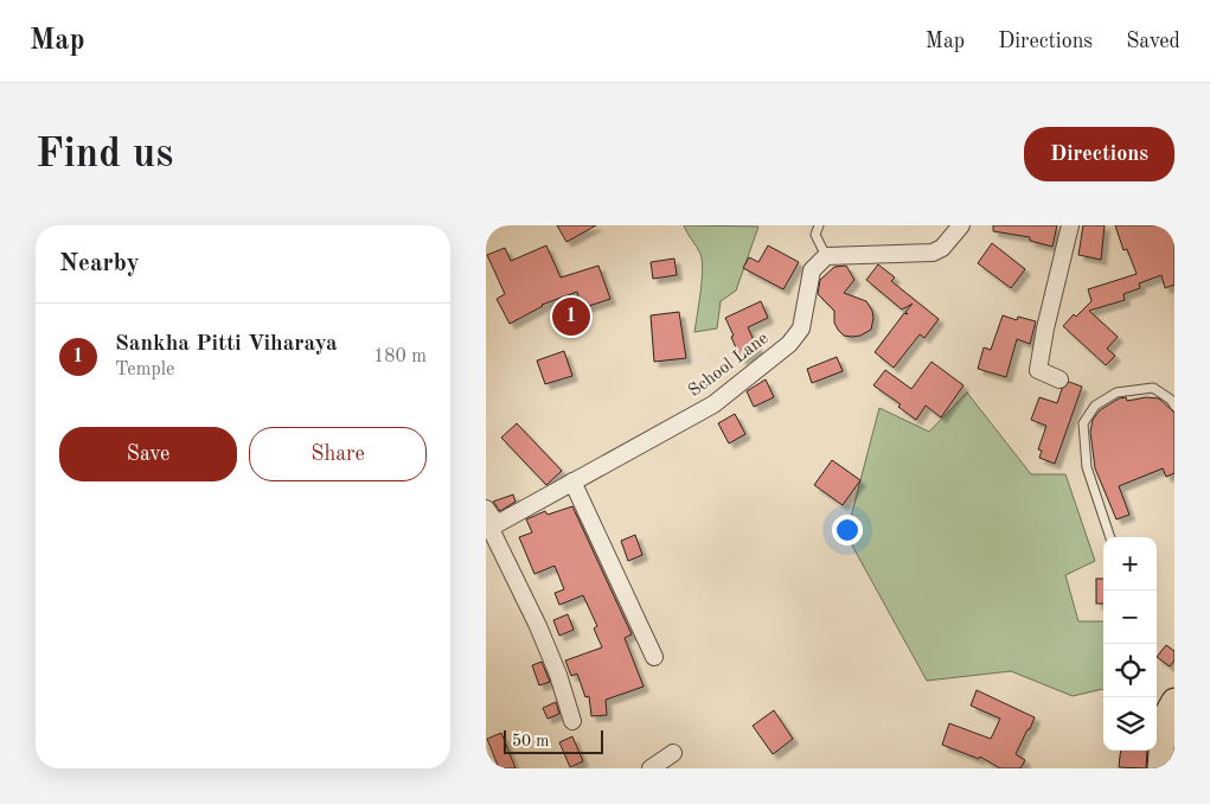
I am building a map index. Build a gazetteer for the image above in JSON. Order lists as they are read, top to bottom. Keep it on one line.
{"streets":{"street":["School Lane"]},"scale_bar":"50 m","page":{"header":"Map","nav":["Map","Directions","Saved"],"buttons":["Directions",["Save","Share"]],"title":"Find us","heading":"Nearby","pins":"1","list":[{"mark":"1","name":"Sankha Pitti Viharaya","note":"Temple","value":"180 m"}],"map_buttons":["+","−"],"scale":"50 m"}}
